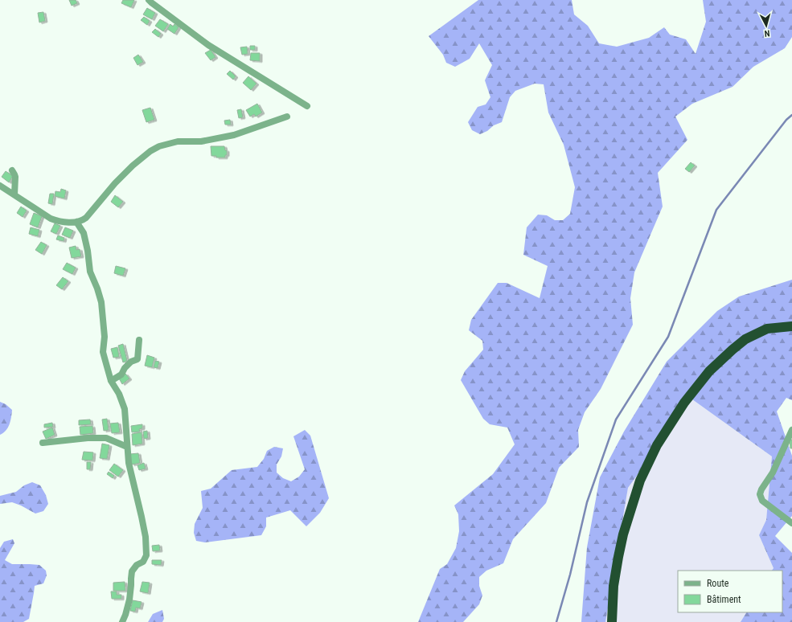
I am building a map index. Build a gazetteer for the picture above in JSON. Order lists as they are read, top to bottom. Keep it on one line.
{"legend":["Route","Bâtiment"],"north":"bottom"}
